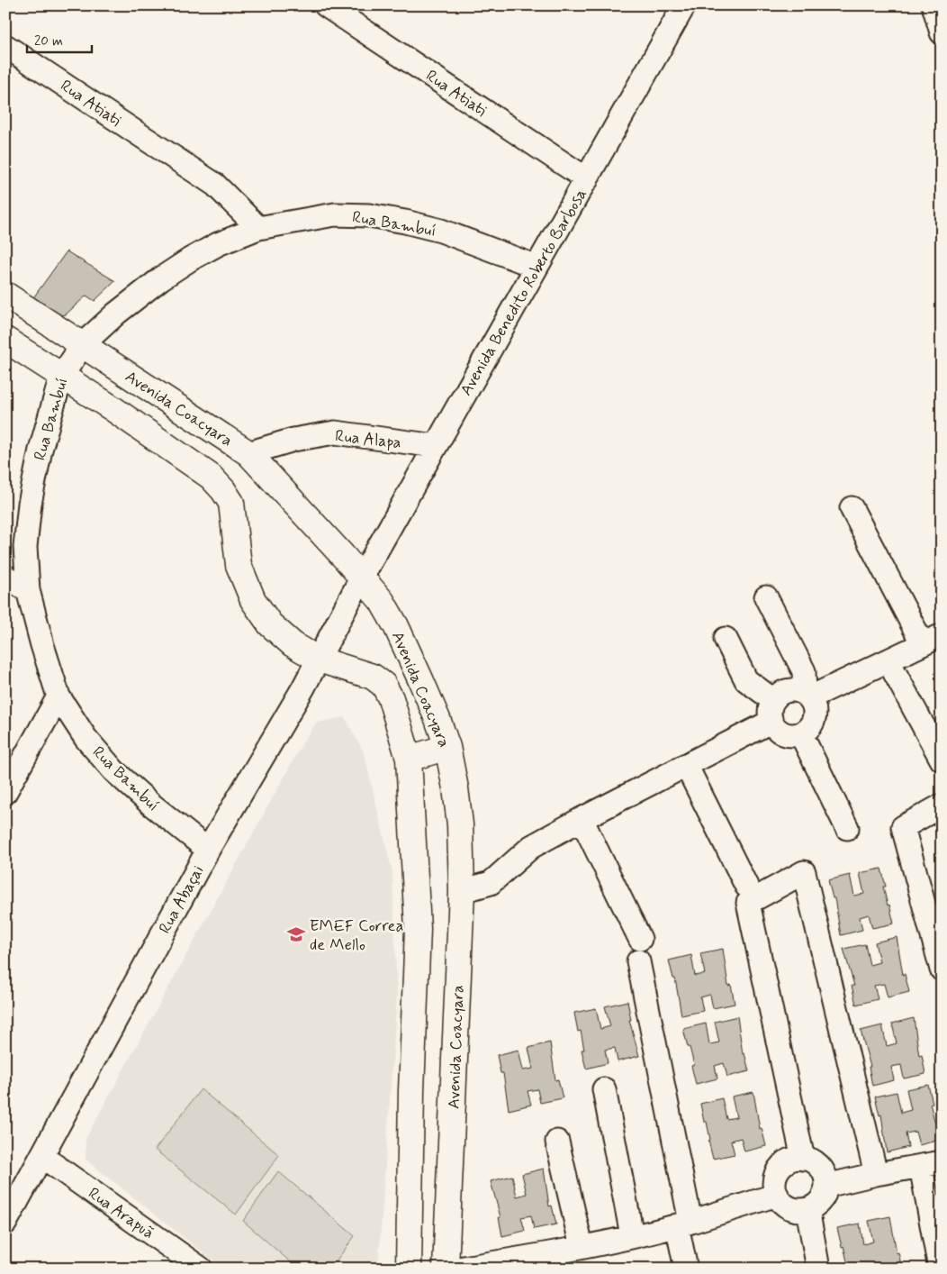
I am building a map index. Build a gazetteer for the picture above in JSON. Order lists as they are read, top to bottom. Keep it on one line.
{"streets":{"street":["Rua Atiati","Rua Bambuí","Avenida Benedito Roberto Barbosa","Avenida Coacyara","Rua Alapa","Rua Abaçai","Rua Arapuã"]},"crossings":[["Rua Atiati","Rua Bambuí"],["Rua Atiati","Avenida Benedito Roberto Barbosa"],["Rua Bambuí","Avenida Benedito Roberto Barbosa"],["Rua Bambuí","Avenida Coacyara"],["Rua Bambuí","Rua Abaçai"],["Avenida Benedito Roberto Barbosa","Avenida Coacyara"],["Avenida Benedito Roberto Barbosa","Rua Alapa"],["Avenida Benedito Roberto Barbosa","Rua Abaçai"],["Avenida Coacyara","Rua Alapa"],["Avenida Coacyara","Rua Abaçai"],["Rua Abaçai","Rua Arapuã"]],"places":{"school or university":["EMEF Correa de Mello"]},"scale_bar":"20 m"}
